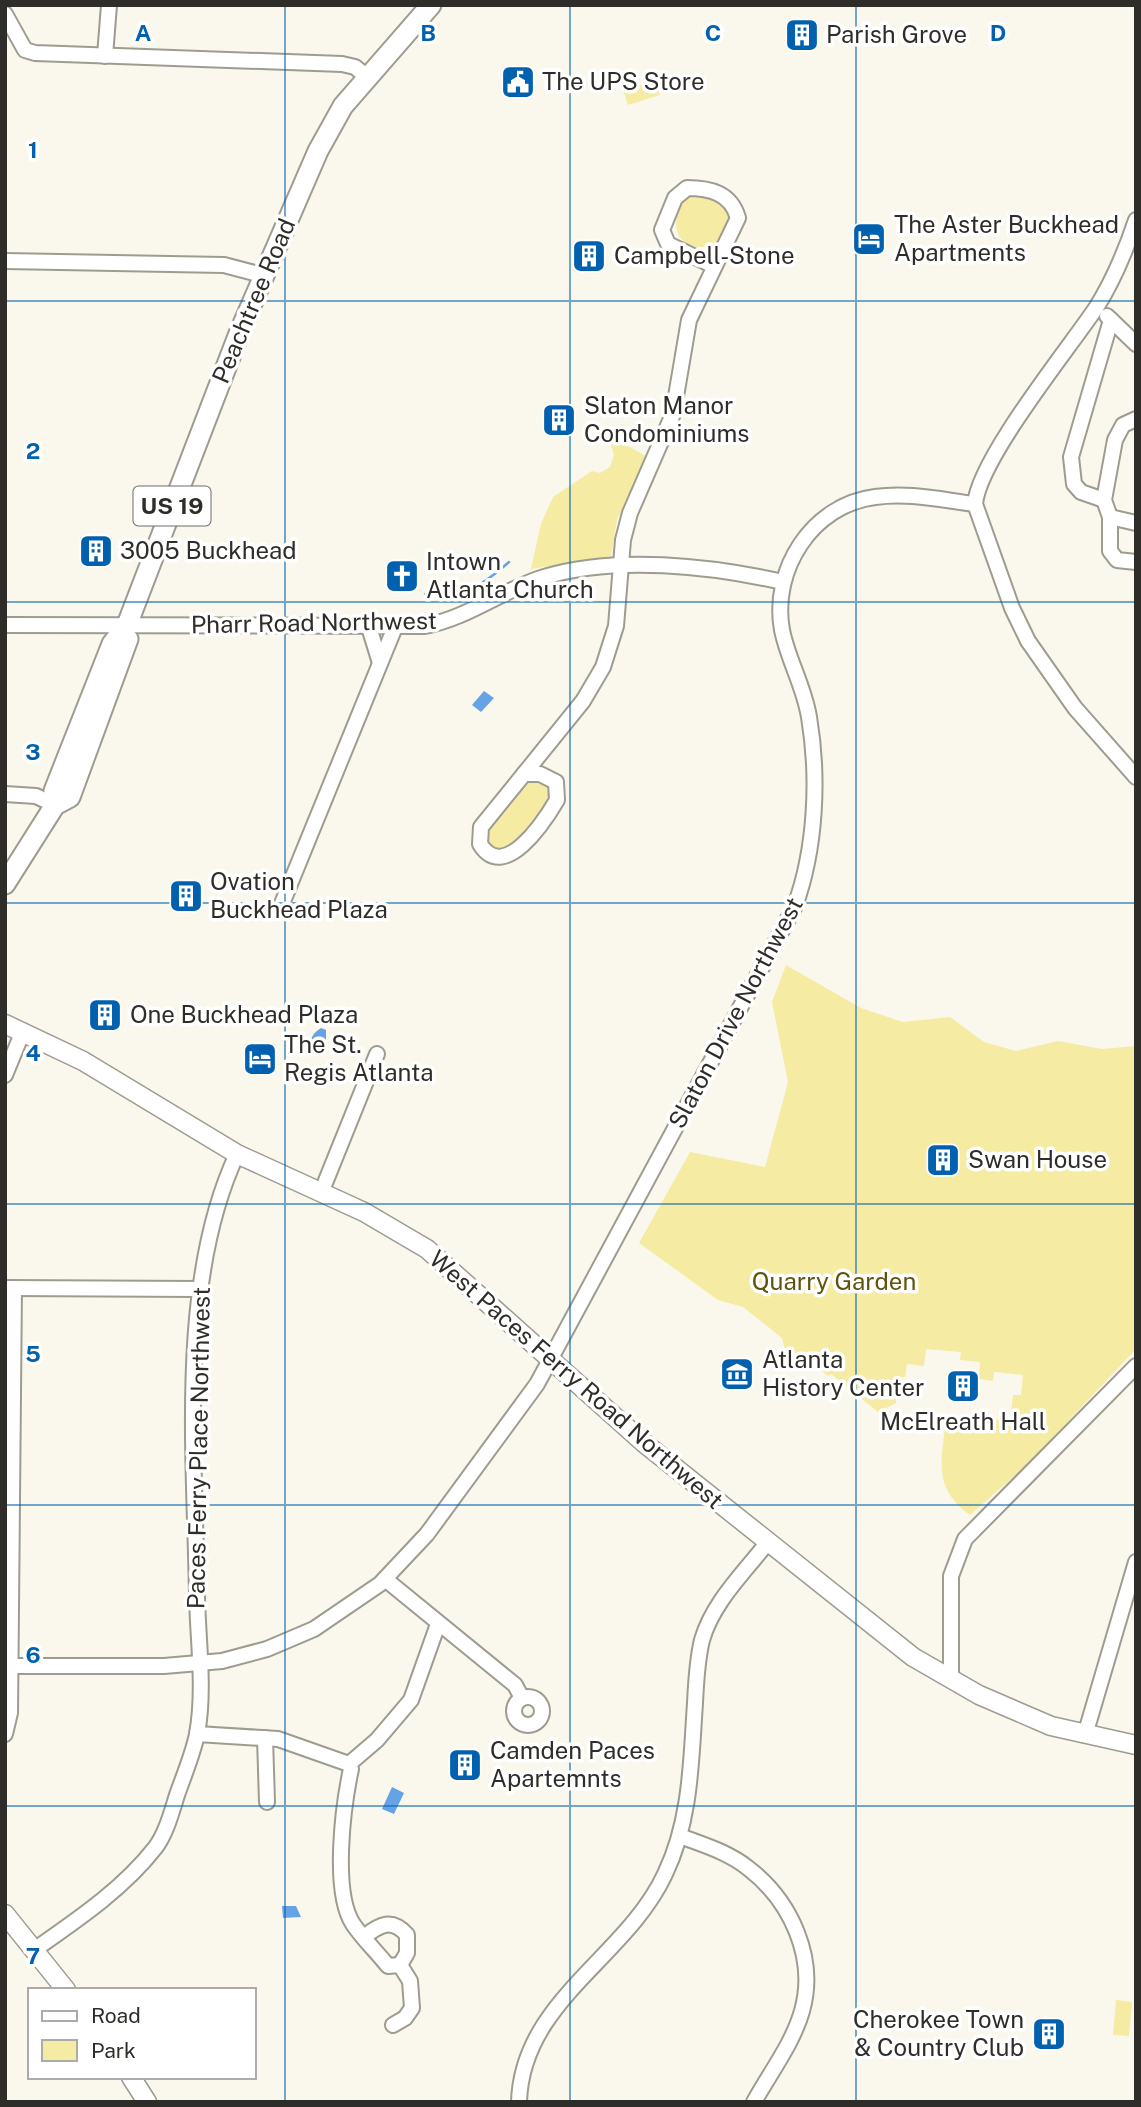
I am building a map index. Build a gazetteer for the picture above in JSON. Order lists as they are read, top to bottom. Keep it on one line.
{"streets":{"highway":["Peachtree Road","US 19"],"main road":["West Paces Ferry Road Northwest"],"street":["Pharr Road Northwest","Slaton Drive Northwest","Paces Ferry Place Northwest"]},"crossings":[["Peachtree Road","US 19"],["Peachtree Road","Pharr Road Northwest"],["US 19","Pharr Road Northwest"],["Pharr Road Northwest","Slaton Drive Northwest"],["Slaton Drive Northwest","West Paces Ferry Road Northwest"],["Slaton Drive Northwest","Paces Ferry Place Northwest"],["West Paces Ferry Road Northwest","Paces Ferry Place Northwest"]],"parks":["Quarry Garden"],"places":{"building":["Parish Grove","Campbell-Stone","Slaton Manor Condominiums","3005 Buckhead","Ovation Buckhead Plaza","One Buckhead Plaza","Swan House","McElreath Hall","Camden Paces Apartemnts","Cherokee Town & Country Club"],"public building":["The UPS Store"],"hotel":["The Aster Buckhead Apartments","The St. Regis Atlanta"],"church":["Intown Atlanta Church"],"museum":["Atlanta History Center"]},"legend":["Road","Park"],"grid":{"columns":["A","B","C","D"],"rows":["1","2","3","4","5","6","7"]}}
